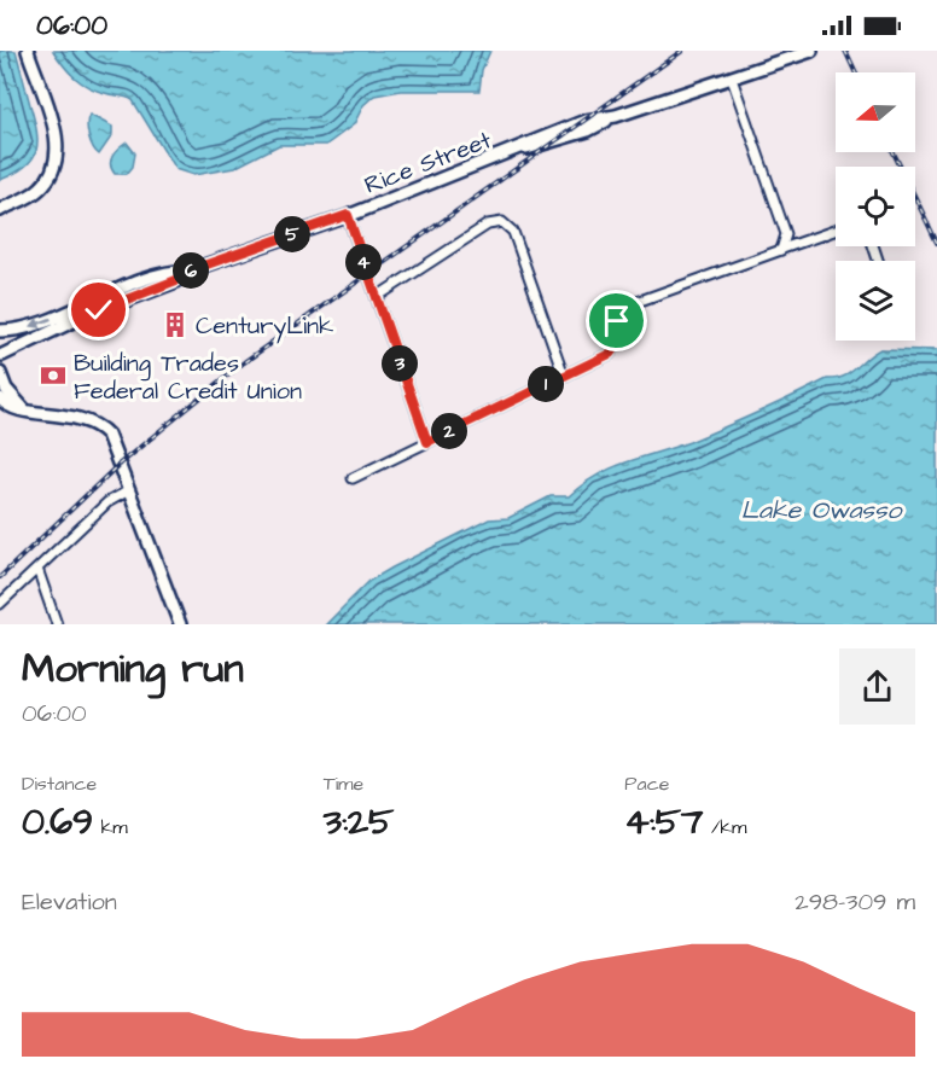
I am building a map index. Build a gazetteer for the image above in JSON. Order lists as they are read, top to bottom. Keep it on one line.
{"streets":{"main road":["Rice Street"]},"water":["Lake Owasso"],"places":{"building":["CenturyLink"],"bank":["Building Trades Federal Credit Union"]},"north":"left","page":{"status":"06:00","pins":["5","4","6","3","1","2"],"heading":["Morning run","06:00"],"stats":[["Distance","0.69 km"],["Time","3:25"],["Pace","4:57 /km"]],"chart":["Elevation","298–309 m"]}}
